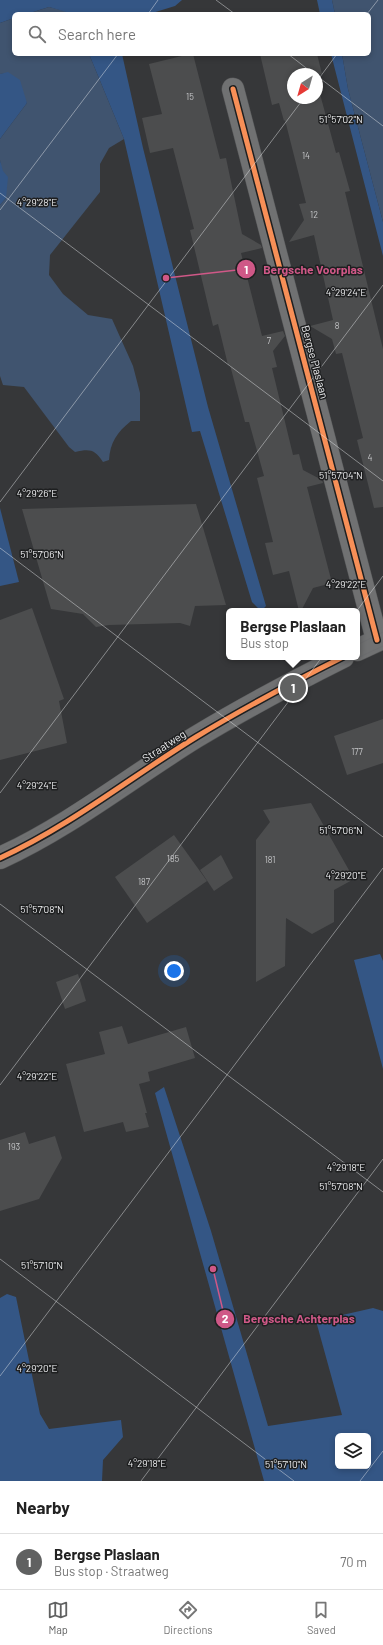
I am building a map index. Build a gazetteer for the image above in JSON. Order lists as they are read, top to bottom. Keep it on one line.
{"streets":{"street":["Bergse Plaslaan","Straatweg"]},"places":["Bergsche Voorplas","Bergsche Achterplas"],"house_numbers":["15","14","12","8","7","4","177","185","181","187","193"],"north":"bottom left","page":{"search":"Search here","popup":["Bergse Plaslaan","Bus stop"],"pins":"1","heading":"Nearby","list":[{"mark":"1","name":"Bergse Plaslaan","note":"Bus stop · Straatweg","value":"70 m"}],"nav":["Map","Directions","Saved"]},"coordinates":["51°57'02\"N","4°29'28\"E","4°29'24\"E","51°57'04\"N","4°29'26\"E","51°57'06\"N","4°29'22\"E","4°29'20\"E","51°57'08\"N","4°29'18\"E","51°57'10\"N"]}
